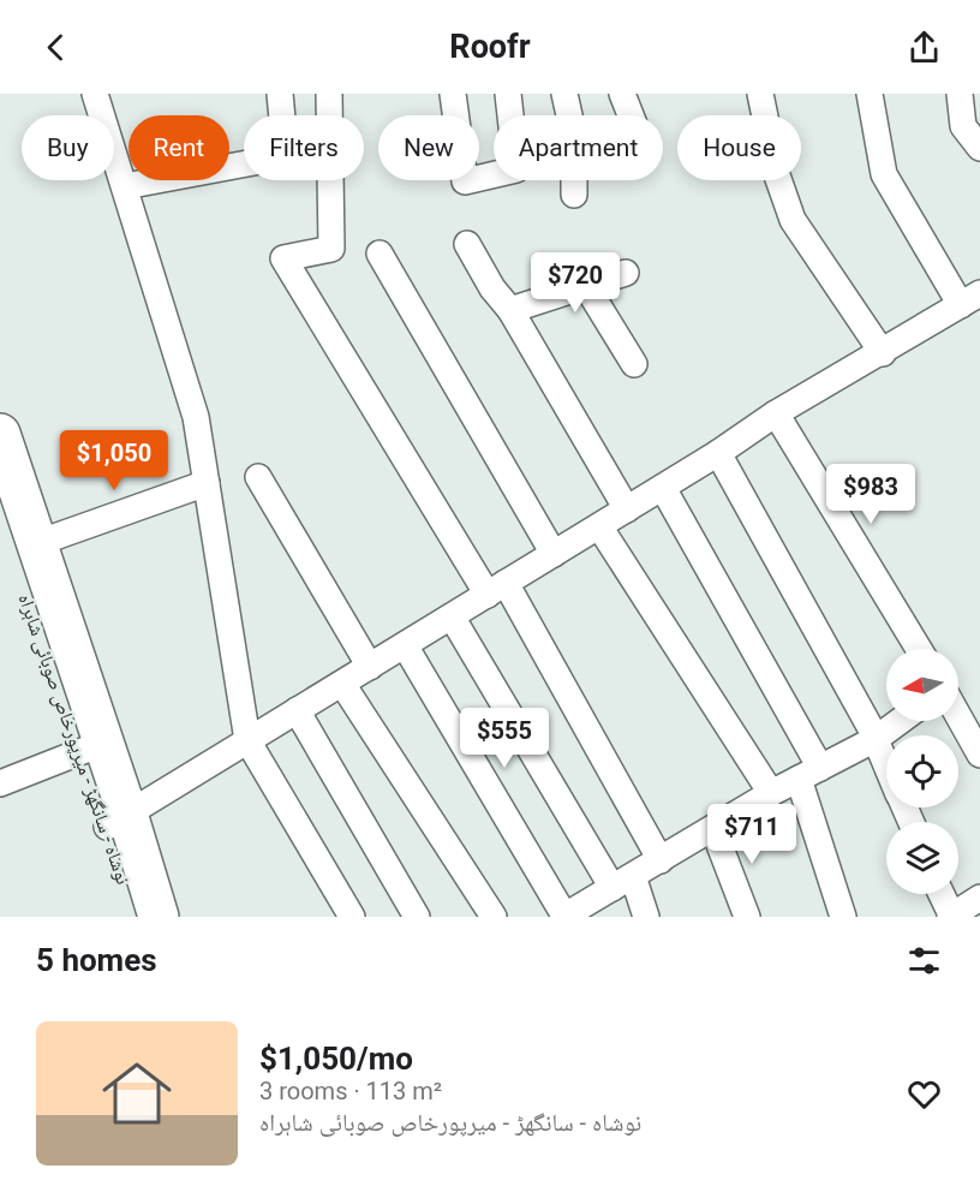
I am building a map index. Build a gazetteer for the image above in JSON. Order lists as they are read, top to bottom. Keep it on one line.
{"streets":{"main road":["نوشاہ - سانگھڑ - میرپورخاص صوبائی شاہراہ"]},"north":"left","page":{"header":"Roofr","chip":["Buy","Rent","Filters","New","Apartment","House"],"price":["$720","$1,050","$983","$555","$711"],"heading":"5 homes","list":[{"name":"$1,050/mo","note":"3 rooms · 113 m² · نوشاہ - سانگھڑ - میرپورخاص صوبائی شاہراہ"}]}}
